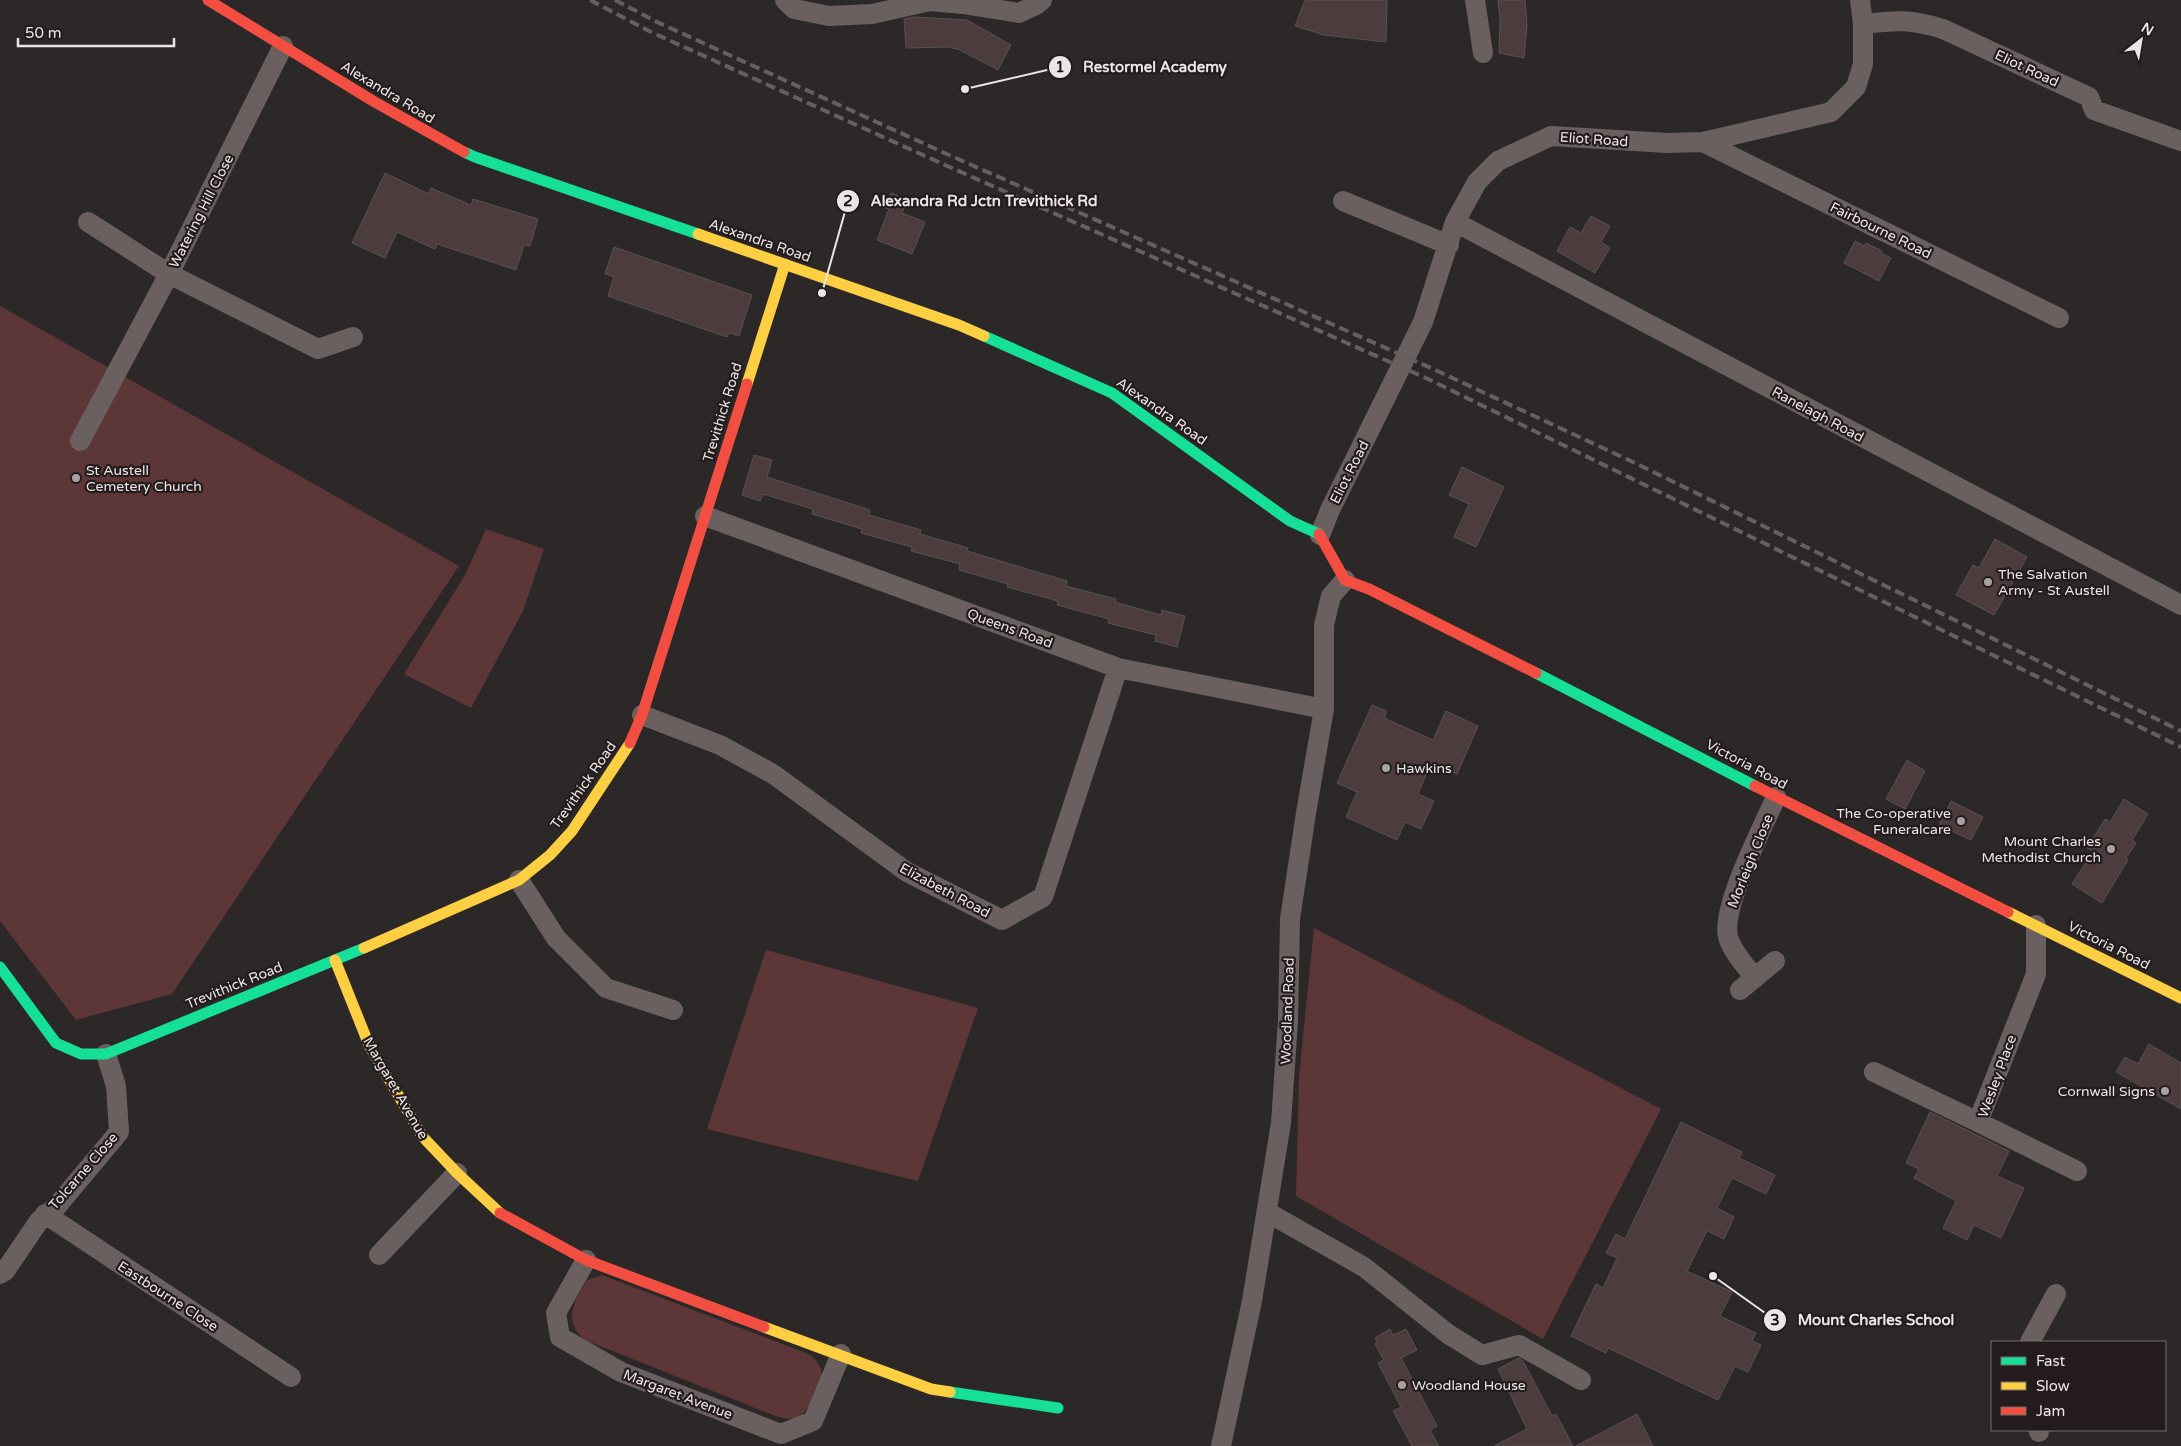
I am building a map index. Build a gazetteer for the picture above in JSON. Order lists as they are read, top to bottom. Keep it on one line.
{"streets":{"street":["Eliot Road","Alexandra Road","Watering Hill Close","Fairbourne Road","Trevithick Road","Ranelagh Road","Queens Road","Victoria Road","Morleigh Close","Elizabeth Road","Woodland Road","Wesley Place","Margaret Avenue","Tolcarne Close","Eastbourne Close"]},"crossings":[["Eliot Road","Alexandra Road"],["Eliot Road","Fairbourne Road"],["Eliot Road","Ranelagh Road"],["Alexandra Road","Watering Hill Close"],["Alexandra Road","Trevithick Road"],["Trevithick Road","Queens Road"],["Trevithick Road","Elizabeth Road"],["Trevithick Road","Margaret Avenue"],["Trevithick Road","Tolcarne Close"],["Queens Road","Elizabeth Road"],["Queens Road","Woodland Road"],["Victoria Road","Morleigh Close"],["Victoria Road","Woodland Road"],["Victoria Road","Wesley Place"],["Tolcarne Close","Eastbourne Close"]],"places":["Restormel Academy","Alexandra Rd Jctn Trevithick Rd","St Austell Cemetery Church","The Salvation Army - St Austell","Hawkins","The Co-operative Funeralcare","Mount Charles Methodist Church","Cornwall Signs","Mount Charles School","Woodland House"],"legend":["Fast","Slow","Jam"],"scale_bar":"50 m","north":"top right"}
